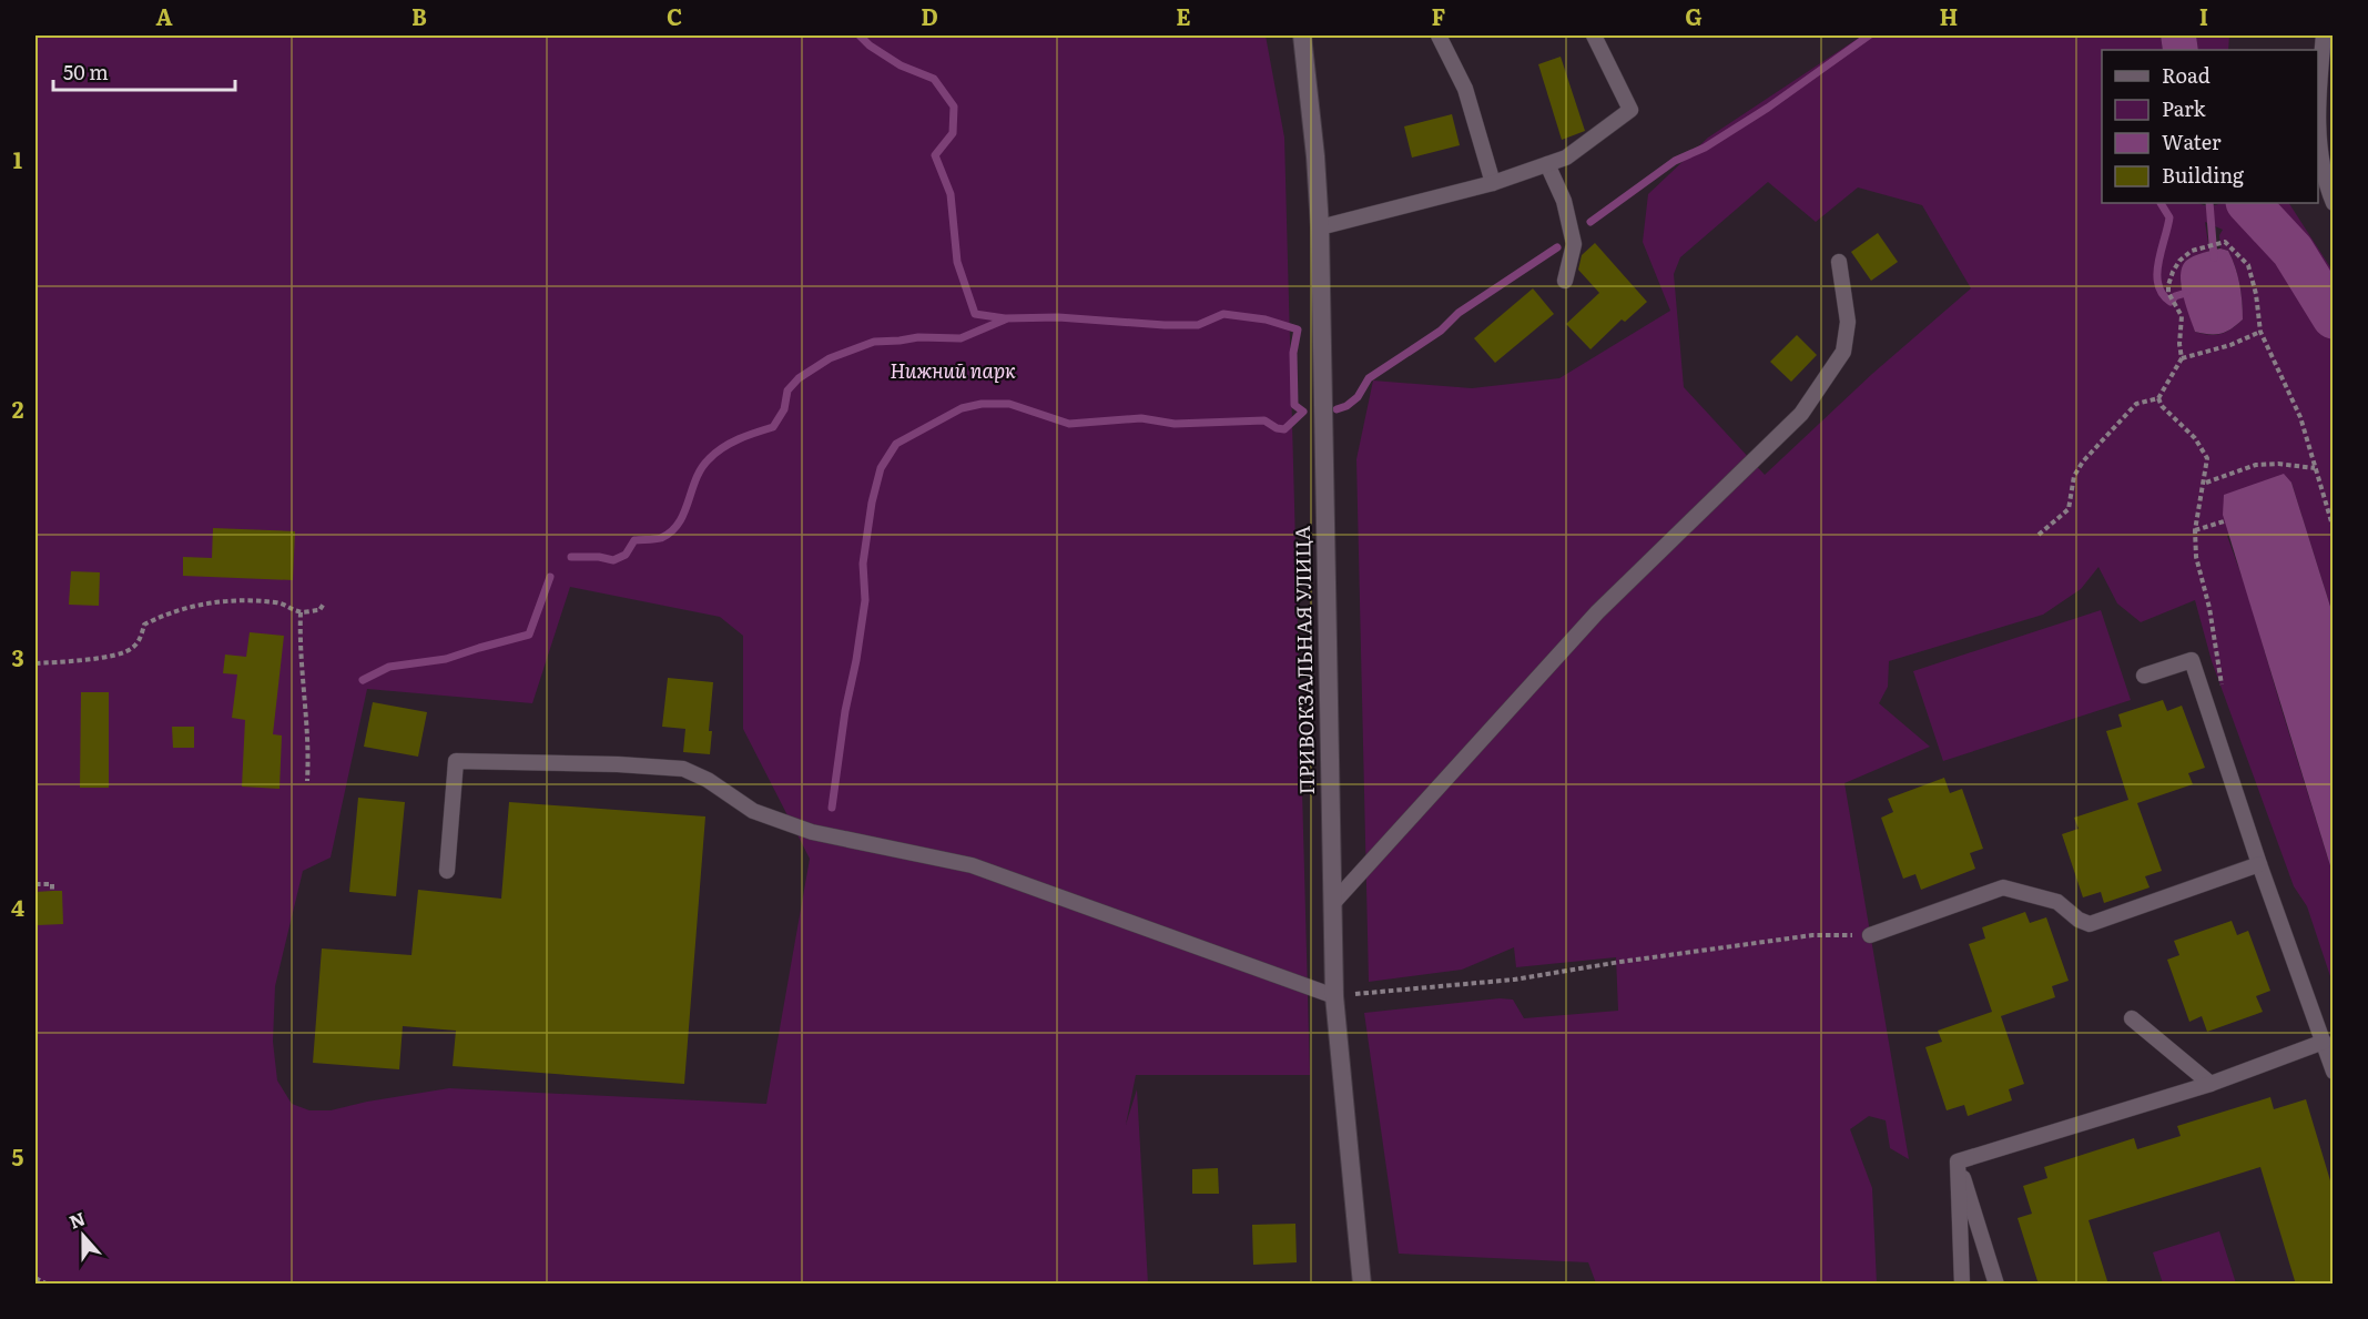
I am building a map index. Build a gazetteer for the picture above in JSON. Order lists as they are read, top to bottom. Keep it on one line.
{"streets":{"street":["ПРИВОКЗАЛЬНАЯ УЛИЦА"]},"parks":["Нижний парк"],"legend":["Road","Park","Water","Building"],"scale_bar":"50 m","north":"top","grid":{"columns":["A","B","C","D","E","F","G","H","I"],"rows":["1","2","3","4","5"]}}
